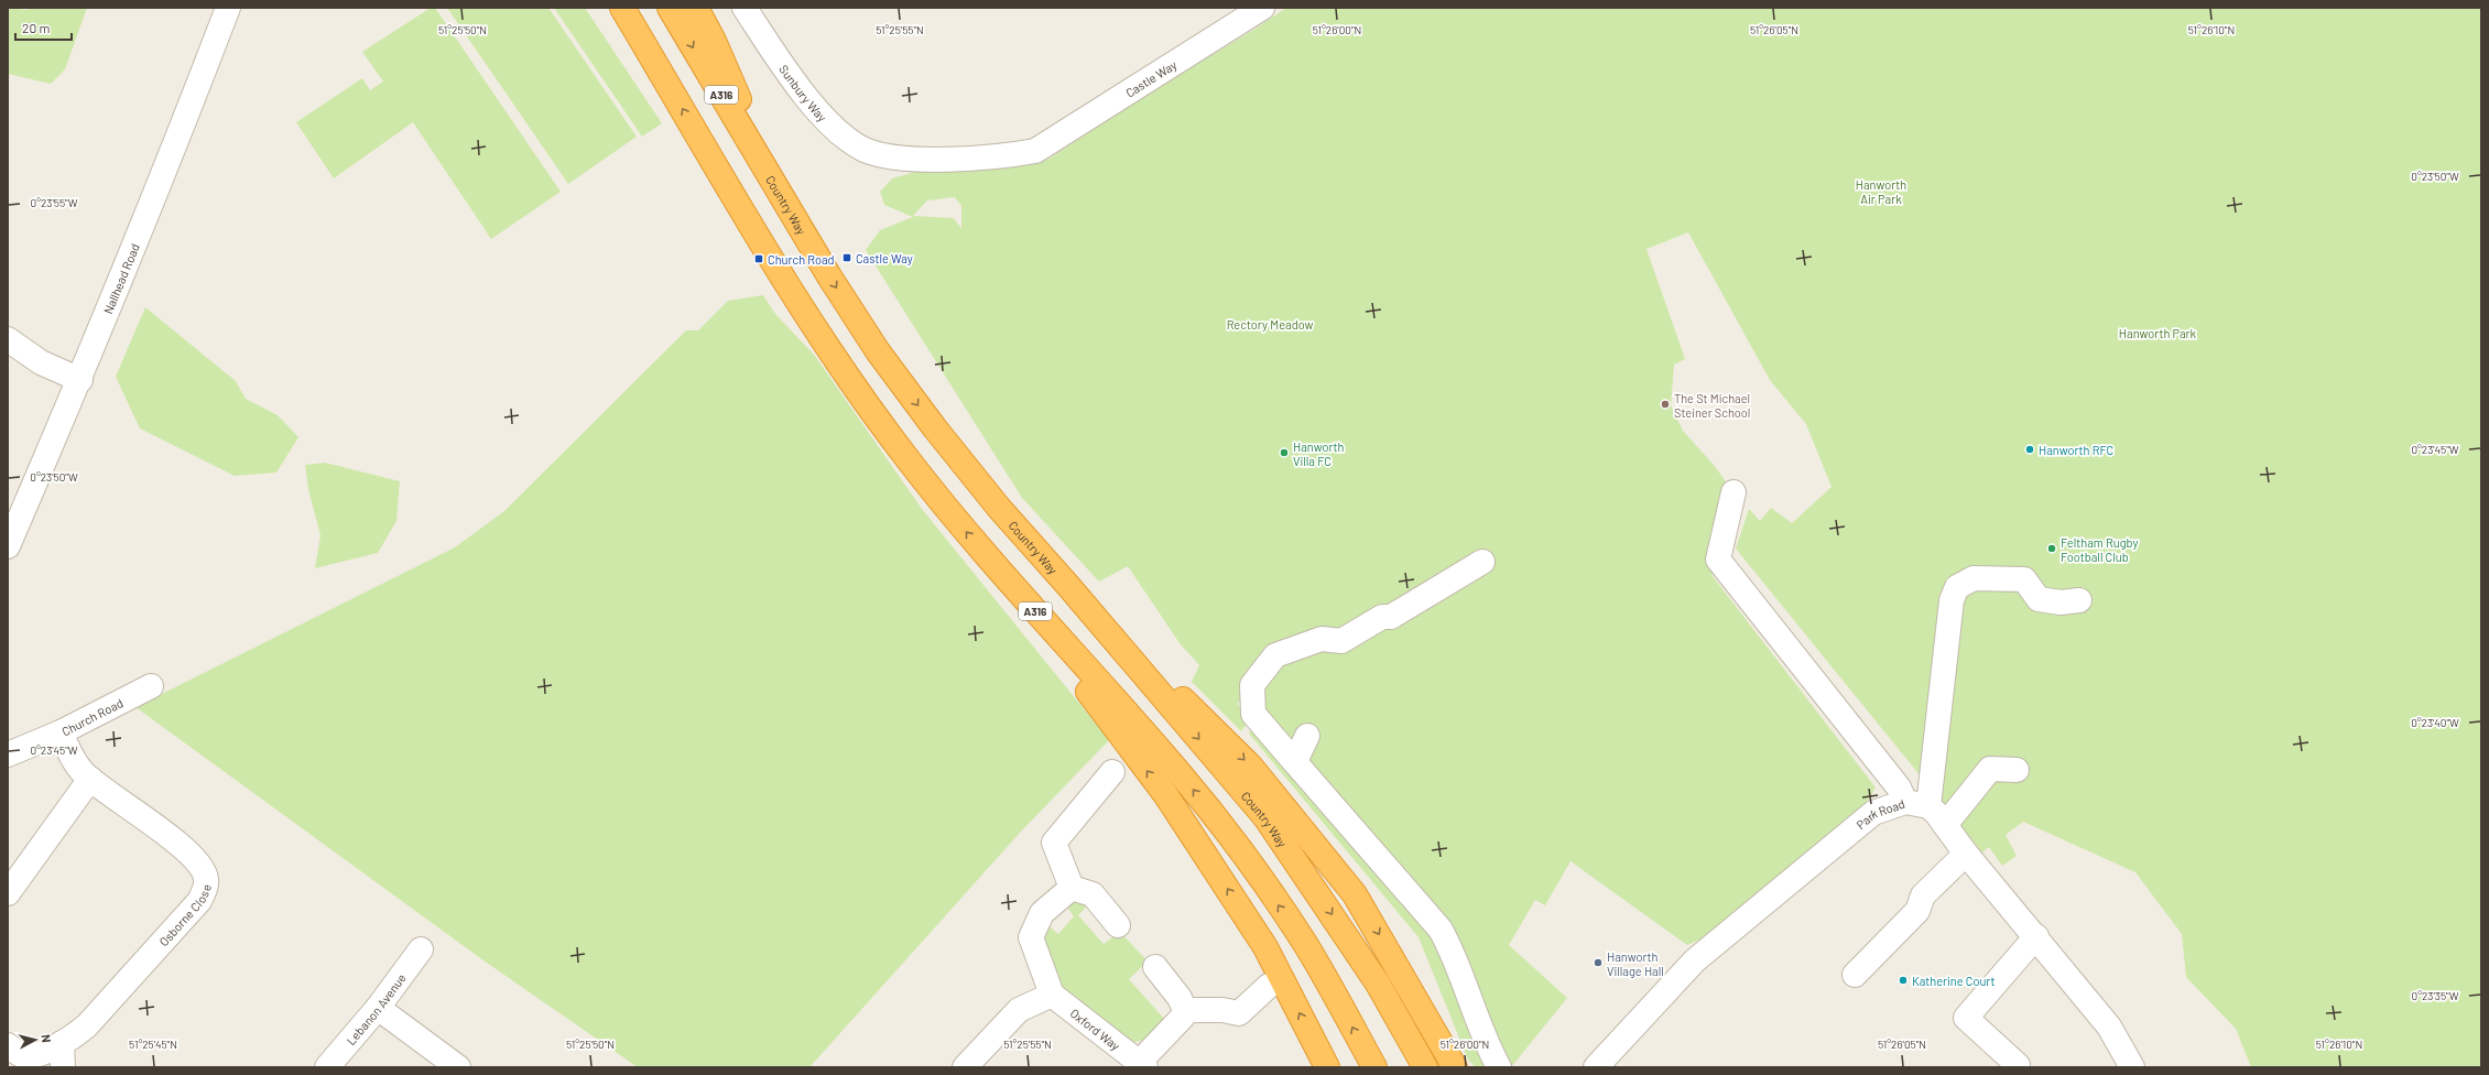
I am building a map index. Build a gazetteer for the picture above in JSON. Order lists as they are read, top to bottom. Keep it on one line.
{"streets":{"highway":["A316","Country Way"],"street":["Castle Way","Sunbury Way","Nallhead Road","Church Road","Park Road","Osborne Close","Lebanon Avenue","Oxford Way"]},"crossings":[["Castle Way","Sunbury Way"],["Church Road","Osborne Close"]],"parks":["Hanworth Air Park","Rectory Meadow","Hanworth Park"],"places":{"transit":["Castle Way","Church Road"],"other":["The St Michael Steiner School","Hanworth RFC","Hanworth Villa FC","Feltham Rugby Football Club","Hanworth Village Hall","Katherine Court"]},"scale_bar":"20 m","north":"right","coordinates":["51°25'50\"N","51°25'55\"N","51°26'00\"N","51°26'05\"N","51°26'10\"N","0°23'50\"W","0°23'55\"W","0°23'45\"W","0°23'40\"W","0°23'35\"W","51°25'45\"N"]}
